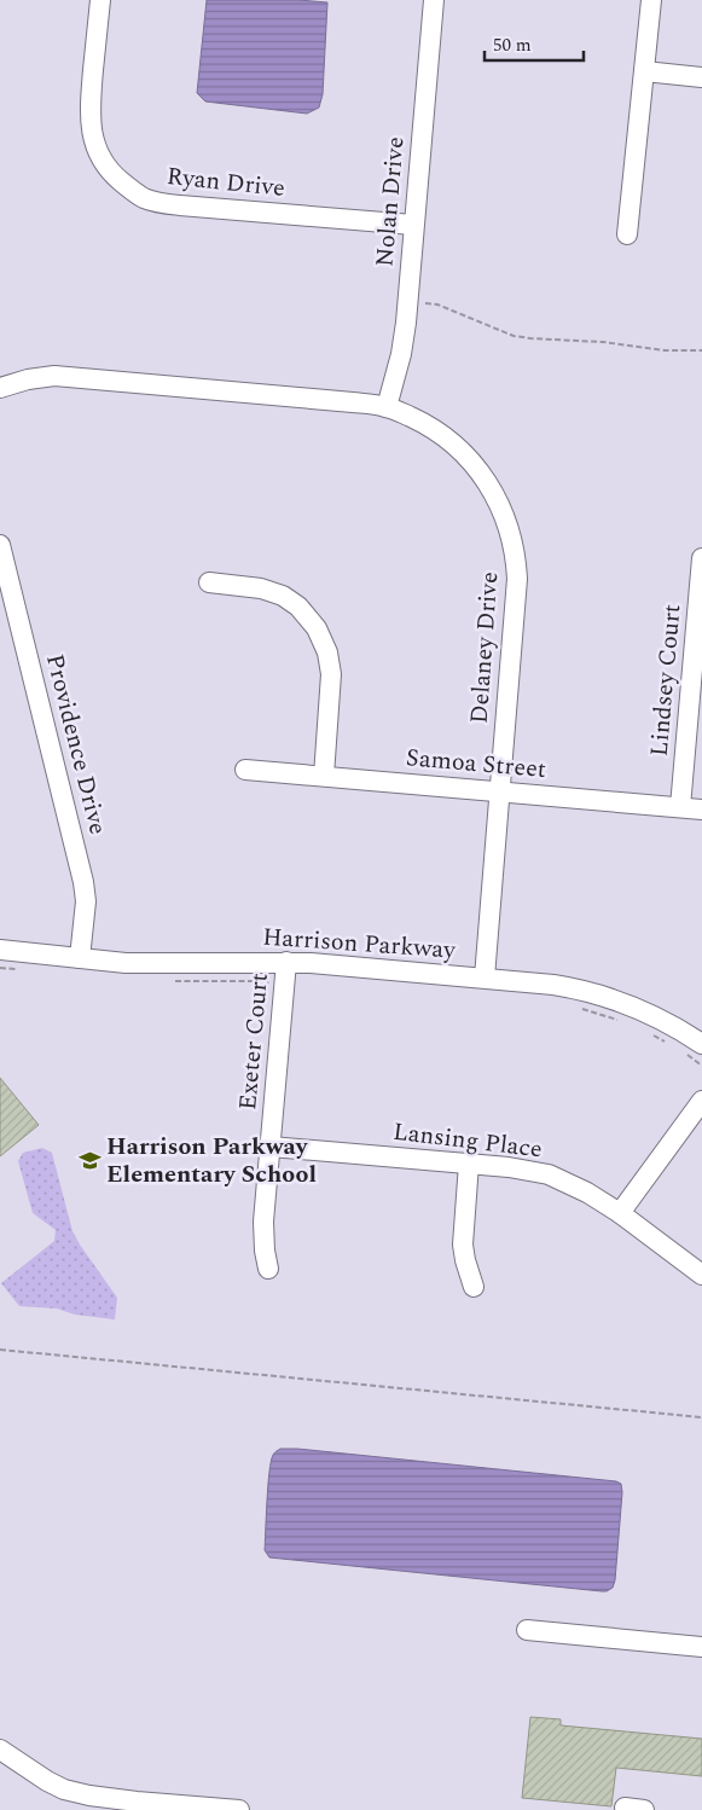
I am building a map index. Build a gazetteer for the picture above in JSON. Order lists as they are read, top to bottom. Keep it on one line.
{"streets":{"street":["Ryan Drive","Nolan Drive","Delaney Drive","Lindsey Court","Providence Drive","Samoa Street","Harrison Parkway","Exeter Court","Lansing Place"]},"crossings":[["Ryan Drive","Nolan Drive"],["Nolan Drive","Delaney Drive"],["Delaney Drive","Samoa Street"],["Delaney Drive","Harrison Parkway"],["Lindsey Court","Samoa Street"],["Providence Drive","Harrison Parkway"],["Harrison Parkway","Exeter Court"],["Exeter Court","Lansing Place"]],"places":{"school or university":["Harrison Parkway Elementary School"]},"scale_bar":"50 m"}
